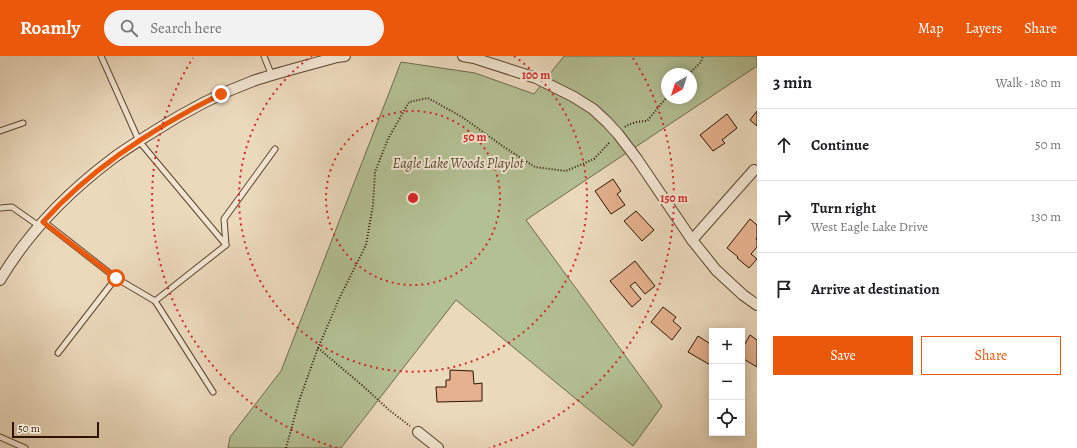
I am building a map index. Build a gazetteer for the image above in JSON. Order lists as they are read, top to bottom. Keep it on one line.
{"parks":["Eagle Lake Woods Playlot"],"scale_bar":"50 m","north":"bottom left","page":{"header":"Roamly","search":"Search here","nav":["Map","Layers","Share"],"heading":["3 min","Walk · 180 m"],"list":[["Continue","50 m"],["Turn right","West Eagle Lake Drive","130 m"],"Arrive at destination"],"buttons":["Save","Share"],"map_buttons":["+","−"],"scale":"50 m"},"rings":["100 m","50 m","150 m"]}
